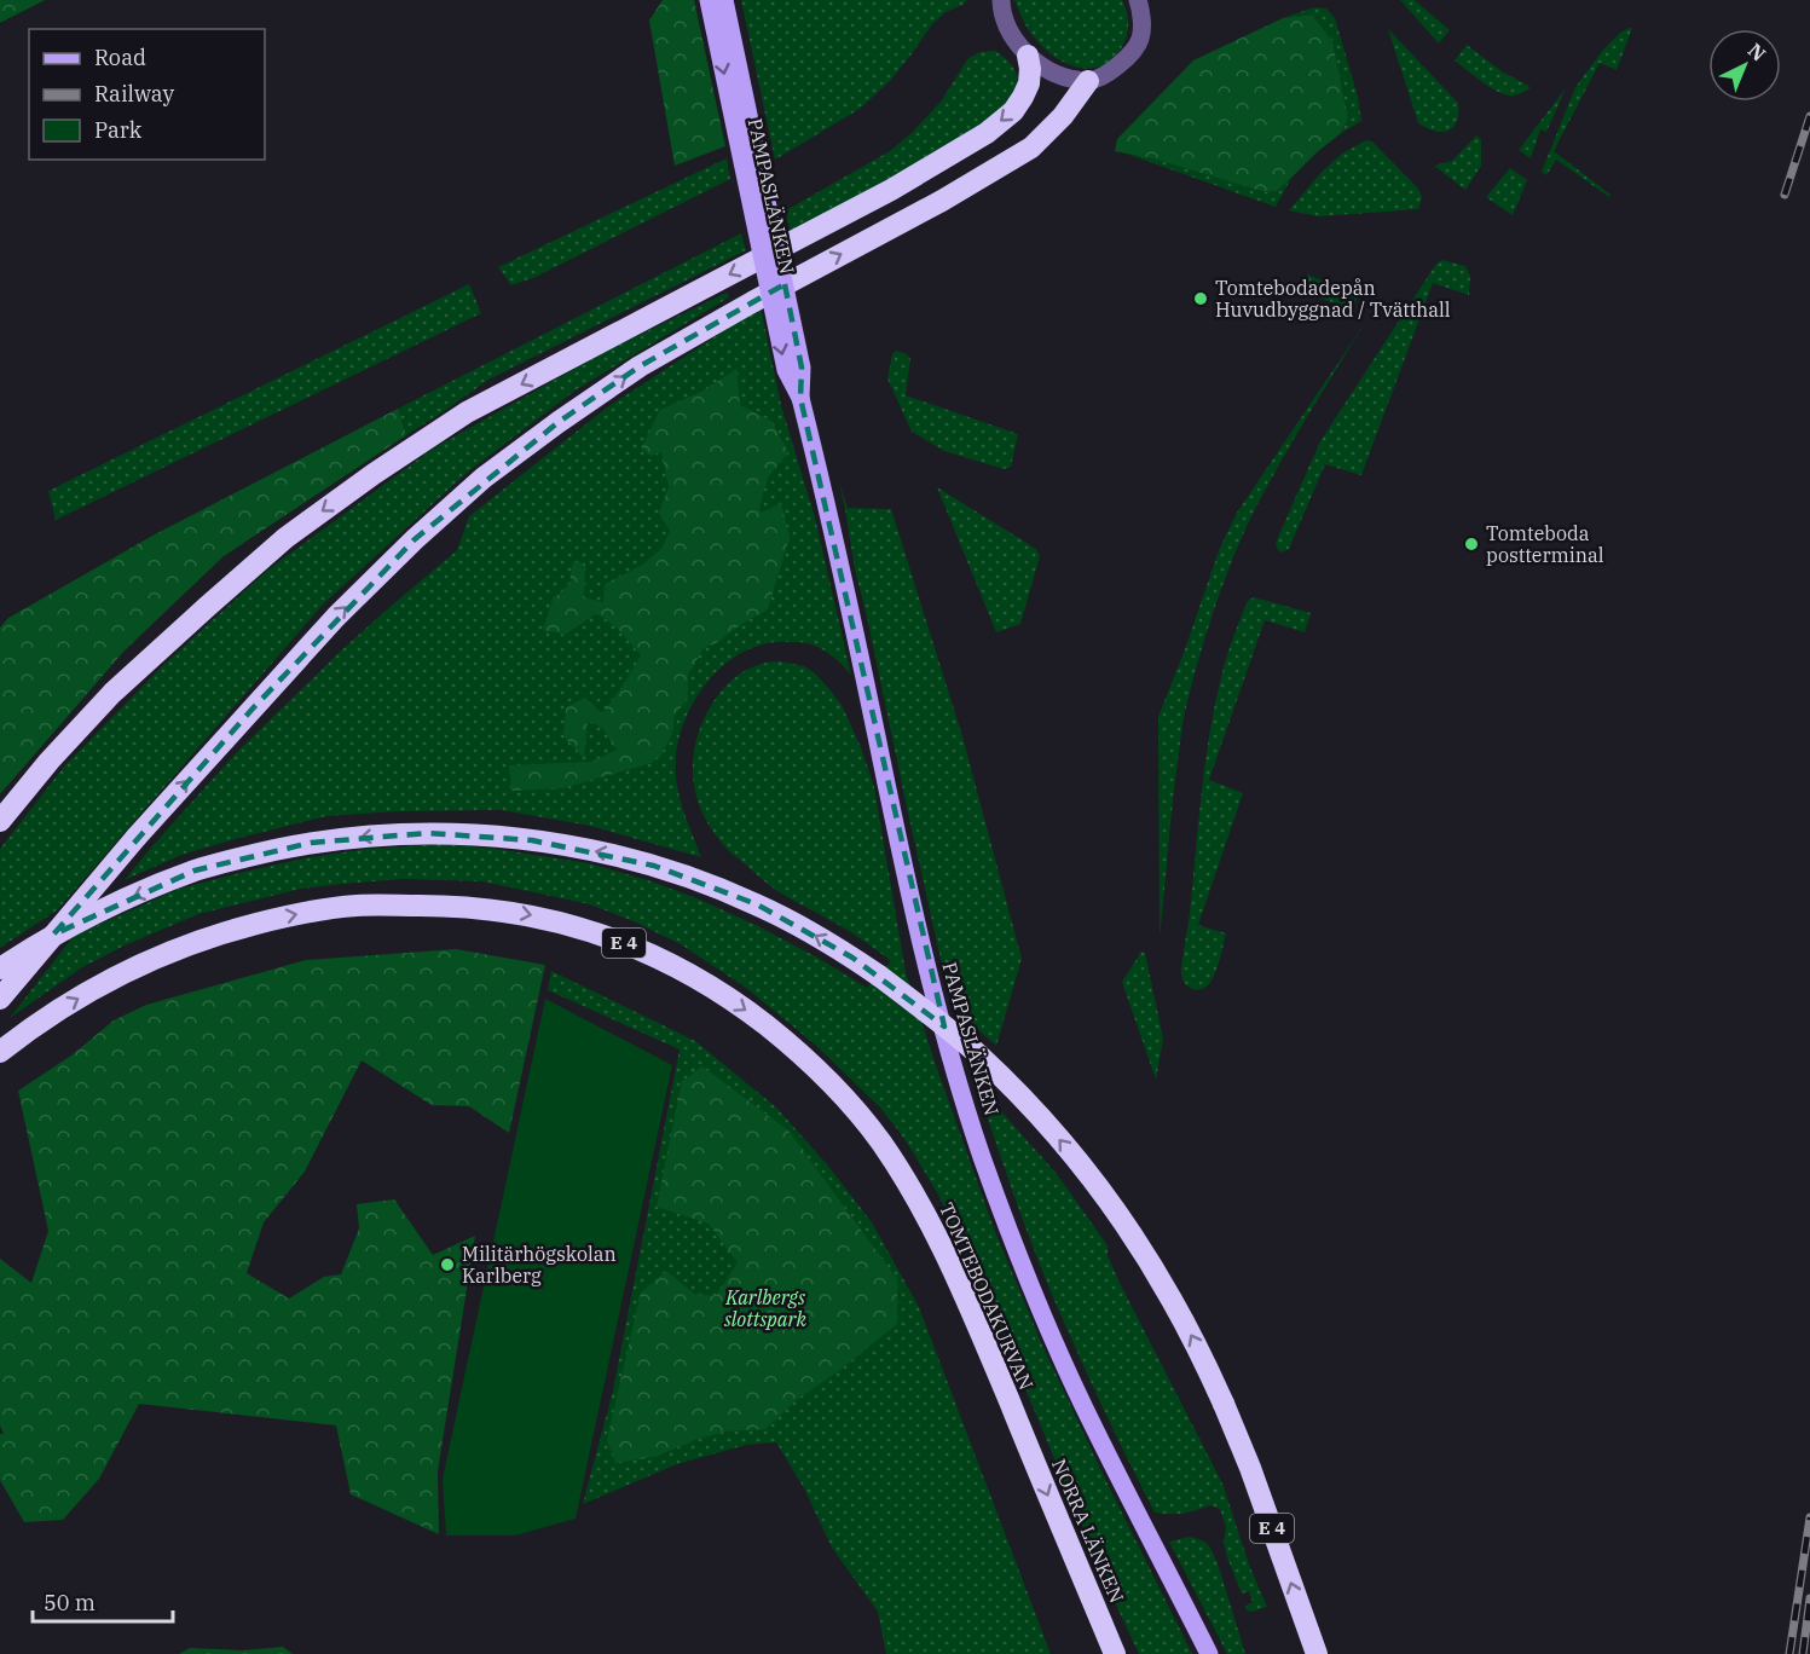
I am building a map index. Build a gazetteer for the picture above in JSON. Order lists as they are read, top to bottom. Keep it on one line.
{"streets":{"highway":["E 4","TOMTEBODAKURVAN","NORRA LÄNKEN"],"main road":["PAMPASLÄNKEN"]},"crossings":[["TOMTEBODAKURVAN","NORRA LÄNKEN"]],"one_way":["TOMTEBODAKURVAN","NORRA LÄNKEN"],"parks":["Karlbergs slottspark"],"places":["Tomtebodadepån Huvudbyggnad / Tvätthall","Tomteboda postterminal","Militärhögskolan Karlberg"],"legend":["Road","Railway","Park"],"scale_bar":"50 m","north":"top right"}
